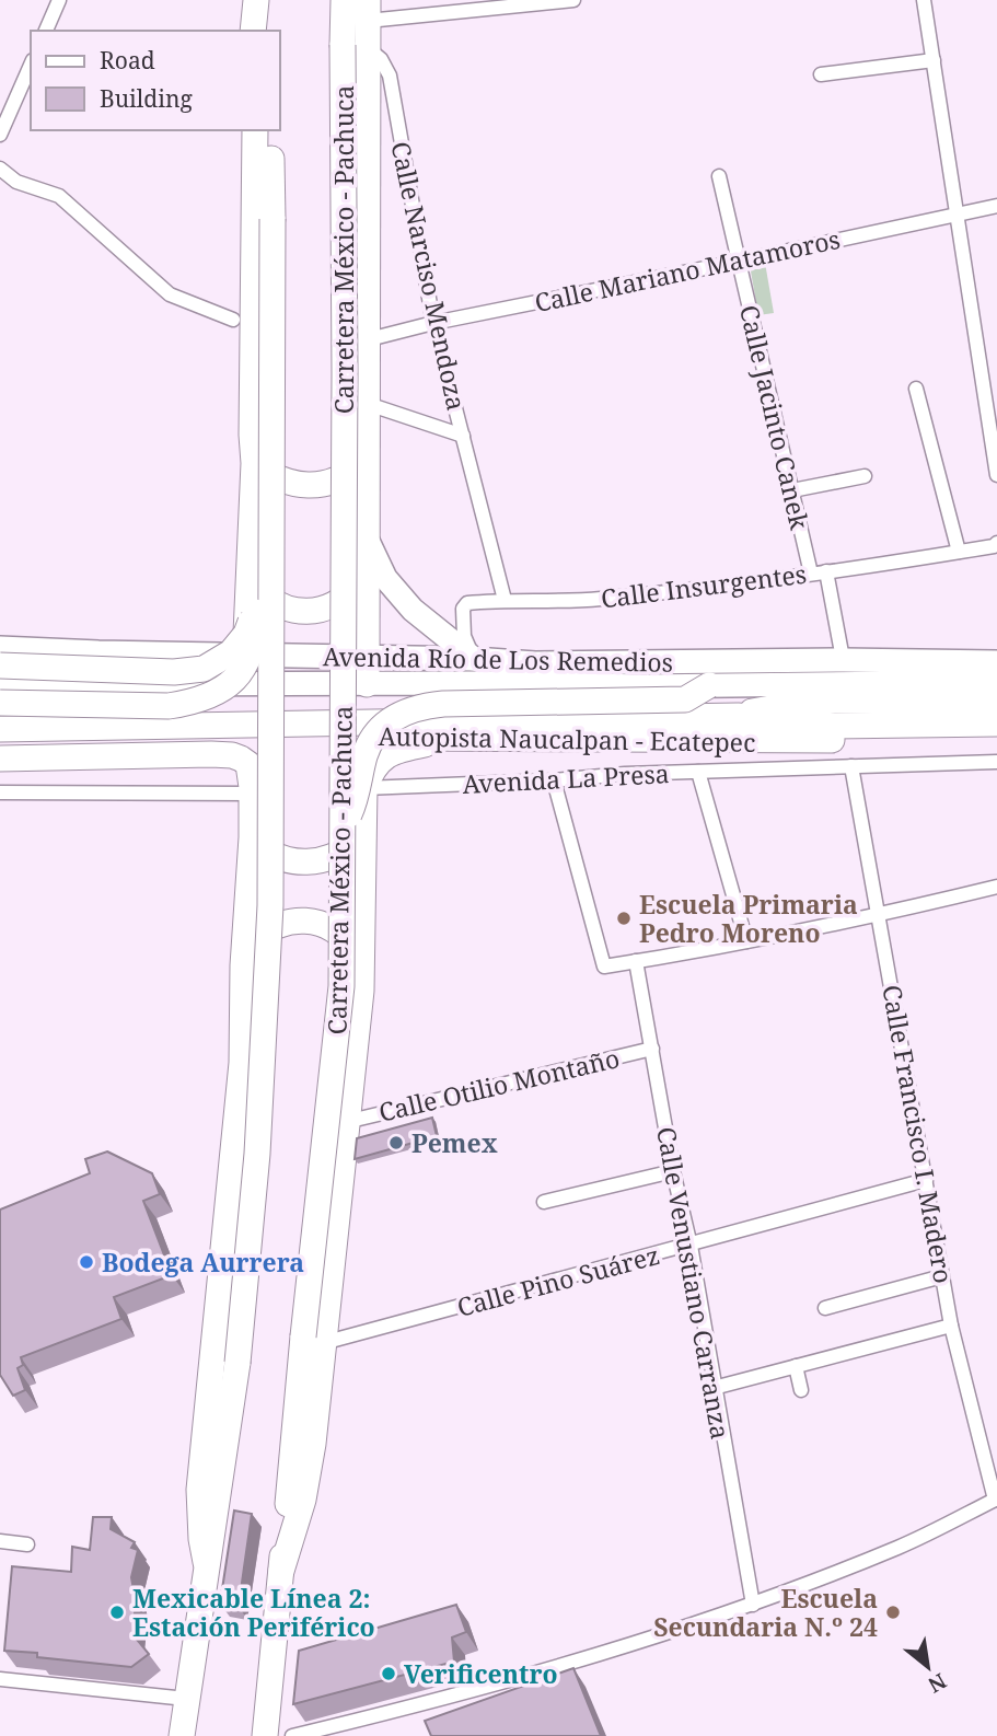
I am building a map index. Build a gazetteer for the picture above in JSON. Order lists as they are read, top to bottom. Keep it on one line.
{"streets":{"highway":["Carretera México - Pachuca","Avenida Río de Los Remedios","Autopista Naucalpan - Ecatepec"],"street":["Calle Mariano Matamoros","Calle Narciso Mendoza","Calle Jacinto Canek","Calle Insurgentes","Avenida La Presa","Calle Otilio Montaño","Calle Francisco I. Madero","Calle Pino Suárez","Calle Venustiano Carranza"]},"crossings":[["Calle Mariano Matamoros","Calle Narciso Mendoza"],["Calle Mariano Matamoros","Calle Jacinto Canek"],["Calle Narciso Mendoza","Calle Insurgentes"],["Calle Jacinto Canek","Calle Insurgentes"],["Calle Jacinto Canek","Avenida Río de Los Remedios"],["Calle Insurgentes","Avenida Río de Los Remedios"],["Avenida La Presa","Calle Francisco I. Madero"],["Calle Otilio Montaño","Calle Venustiano Carranza"],["Calle Francisco I. Madero","Calle Pino Suárez"],["Calle Pino Suárez","Calle Venustiano Carranza"]],"places":["Escuela Primaria Pedro Moreno","Pemex","Bodega Aurrera","Mexicable Línea 2: Estación Periférico","Escuela Secundaria N.º 24","Verificentro"],"legend":["Road","Building"],"north":"bottom right"}
